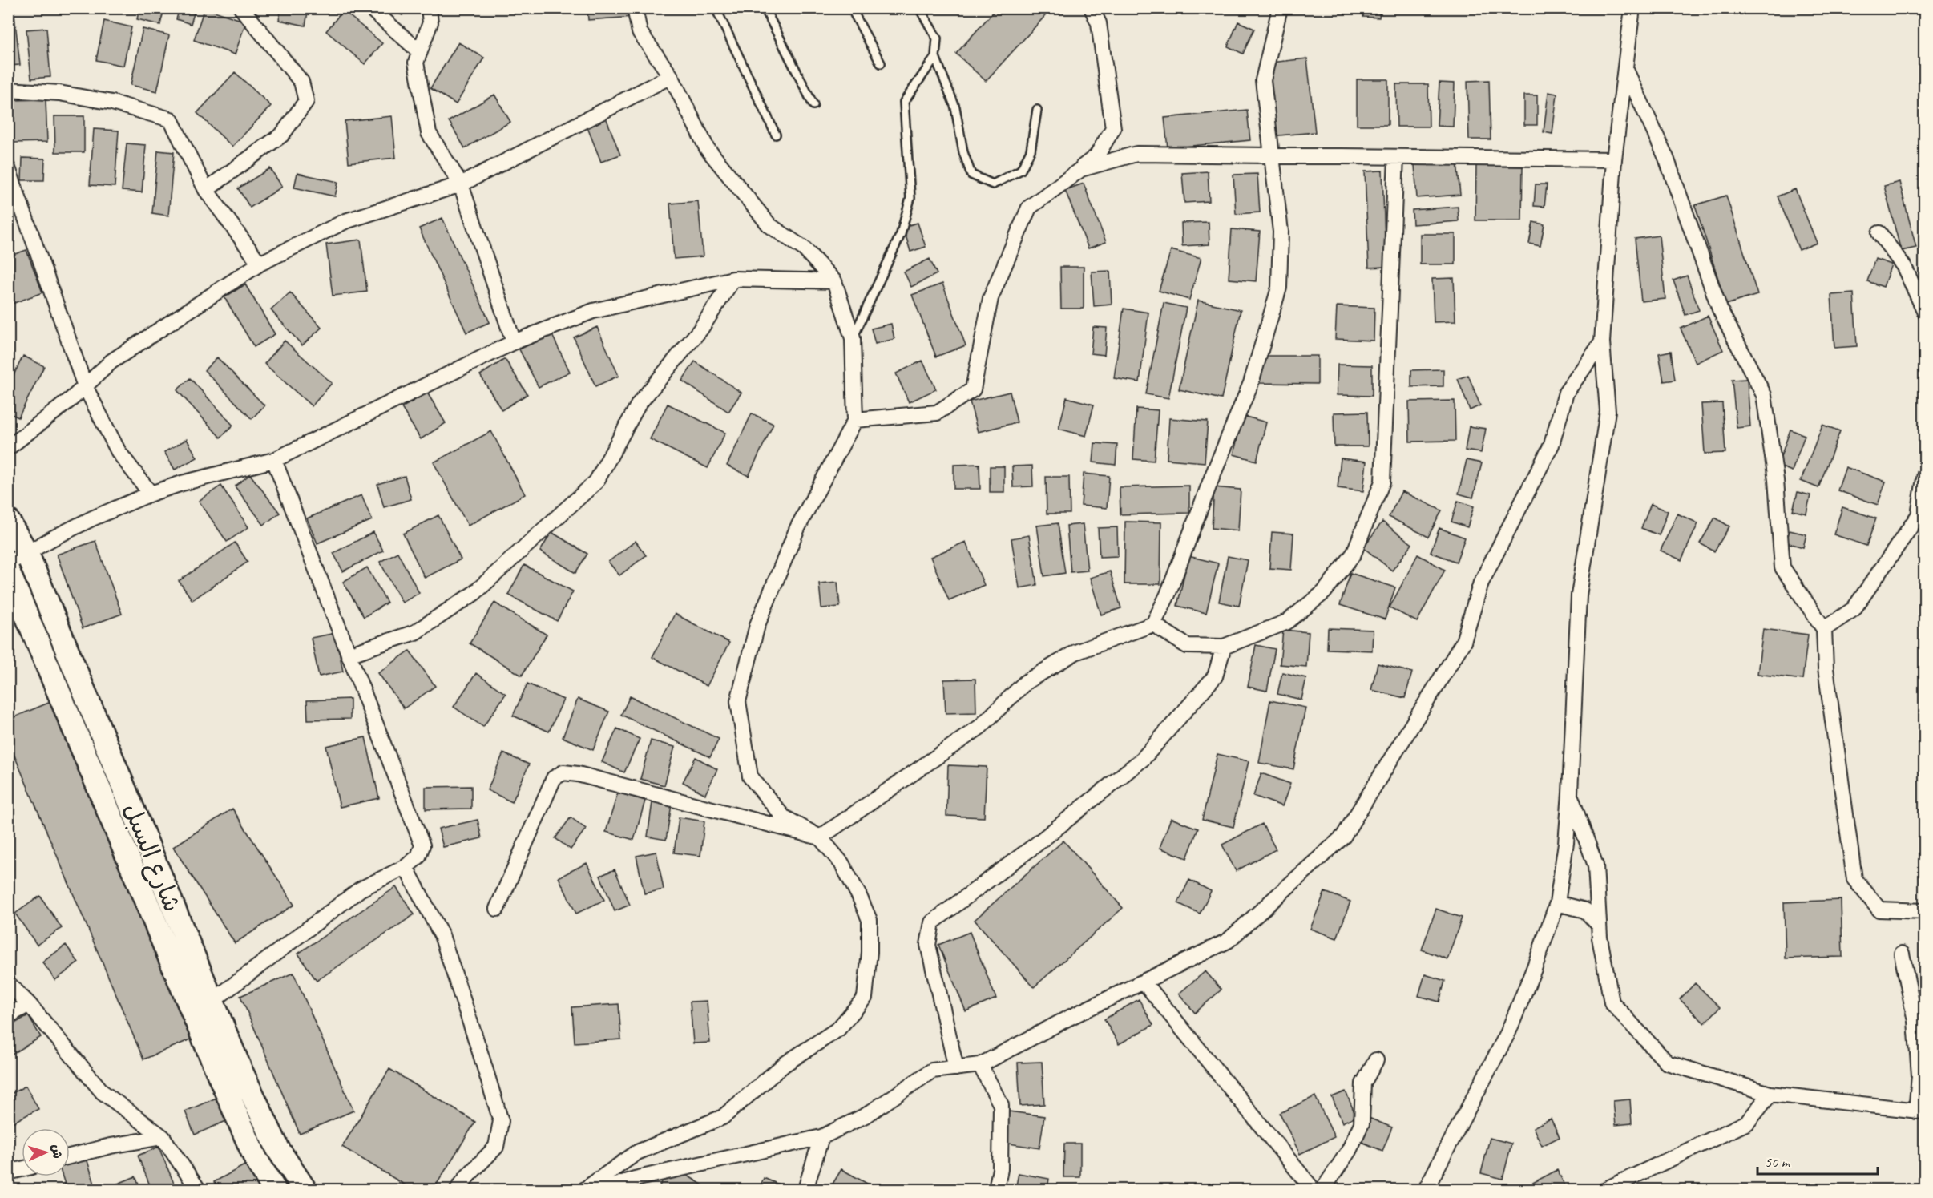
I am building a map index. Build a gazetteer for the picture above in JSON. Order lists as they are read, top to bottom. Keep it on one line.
{"streets":{"main road":["شارع السبل"]},"scale_bar":"50 m","north":"right"}
